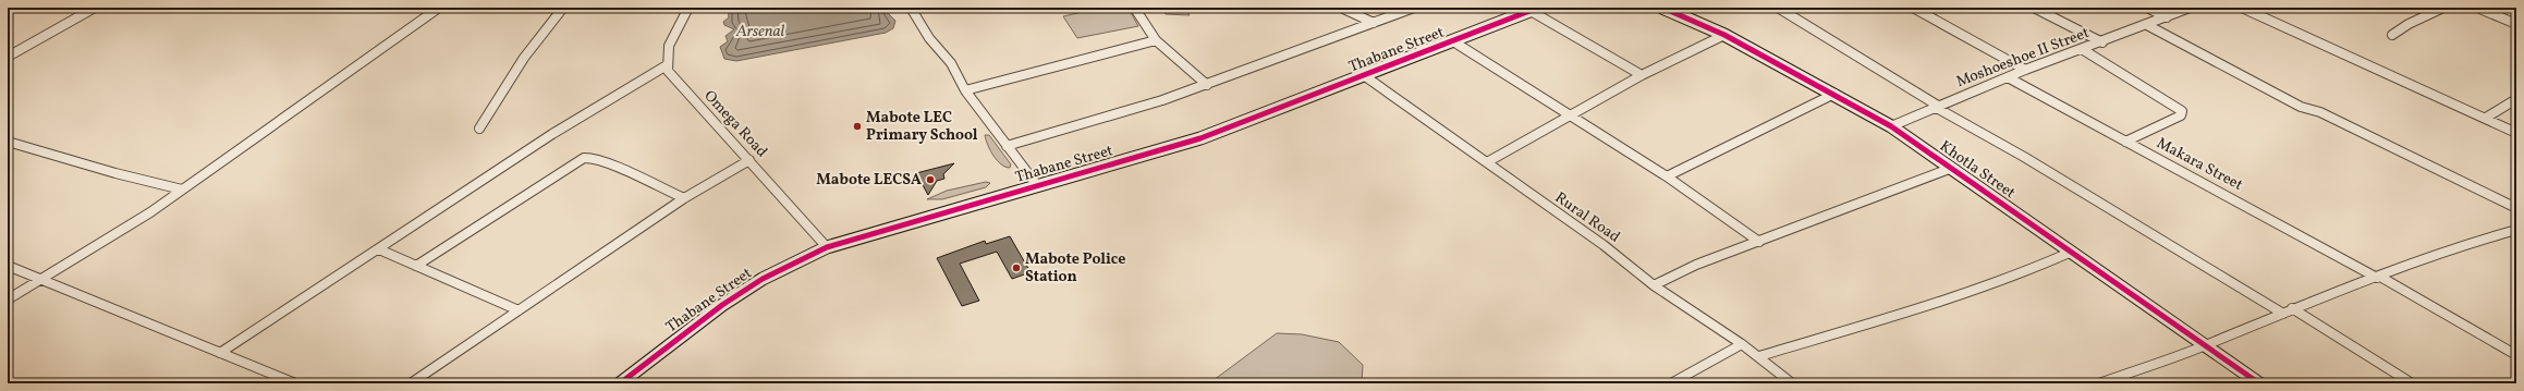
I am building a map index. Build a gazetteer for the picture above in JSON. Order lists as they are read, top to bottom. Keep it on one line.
{"streets":{"street":["Thabane Street","Moshoeshoe II Street","Omega Road","Makara Street","Khotla Street","Rural Road"]},"crossings":[["Thabane Street","Omega Road"],["Thabane Street","Rural Road"],["Moshoeshoe II Street","Makara Street"],["Moshoeshoe II Street","Khotla Street"]],"water":["Arsenal"],"places":["Mabote LEC Primary School","Mabote LECSA","Mabote Police Station"]}
